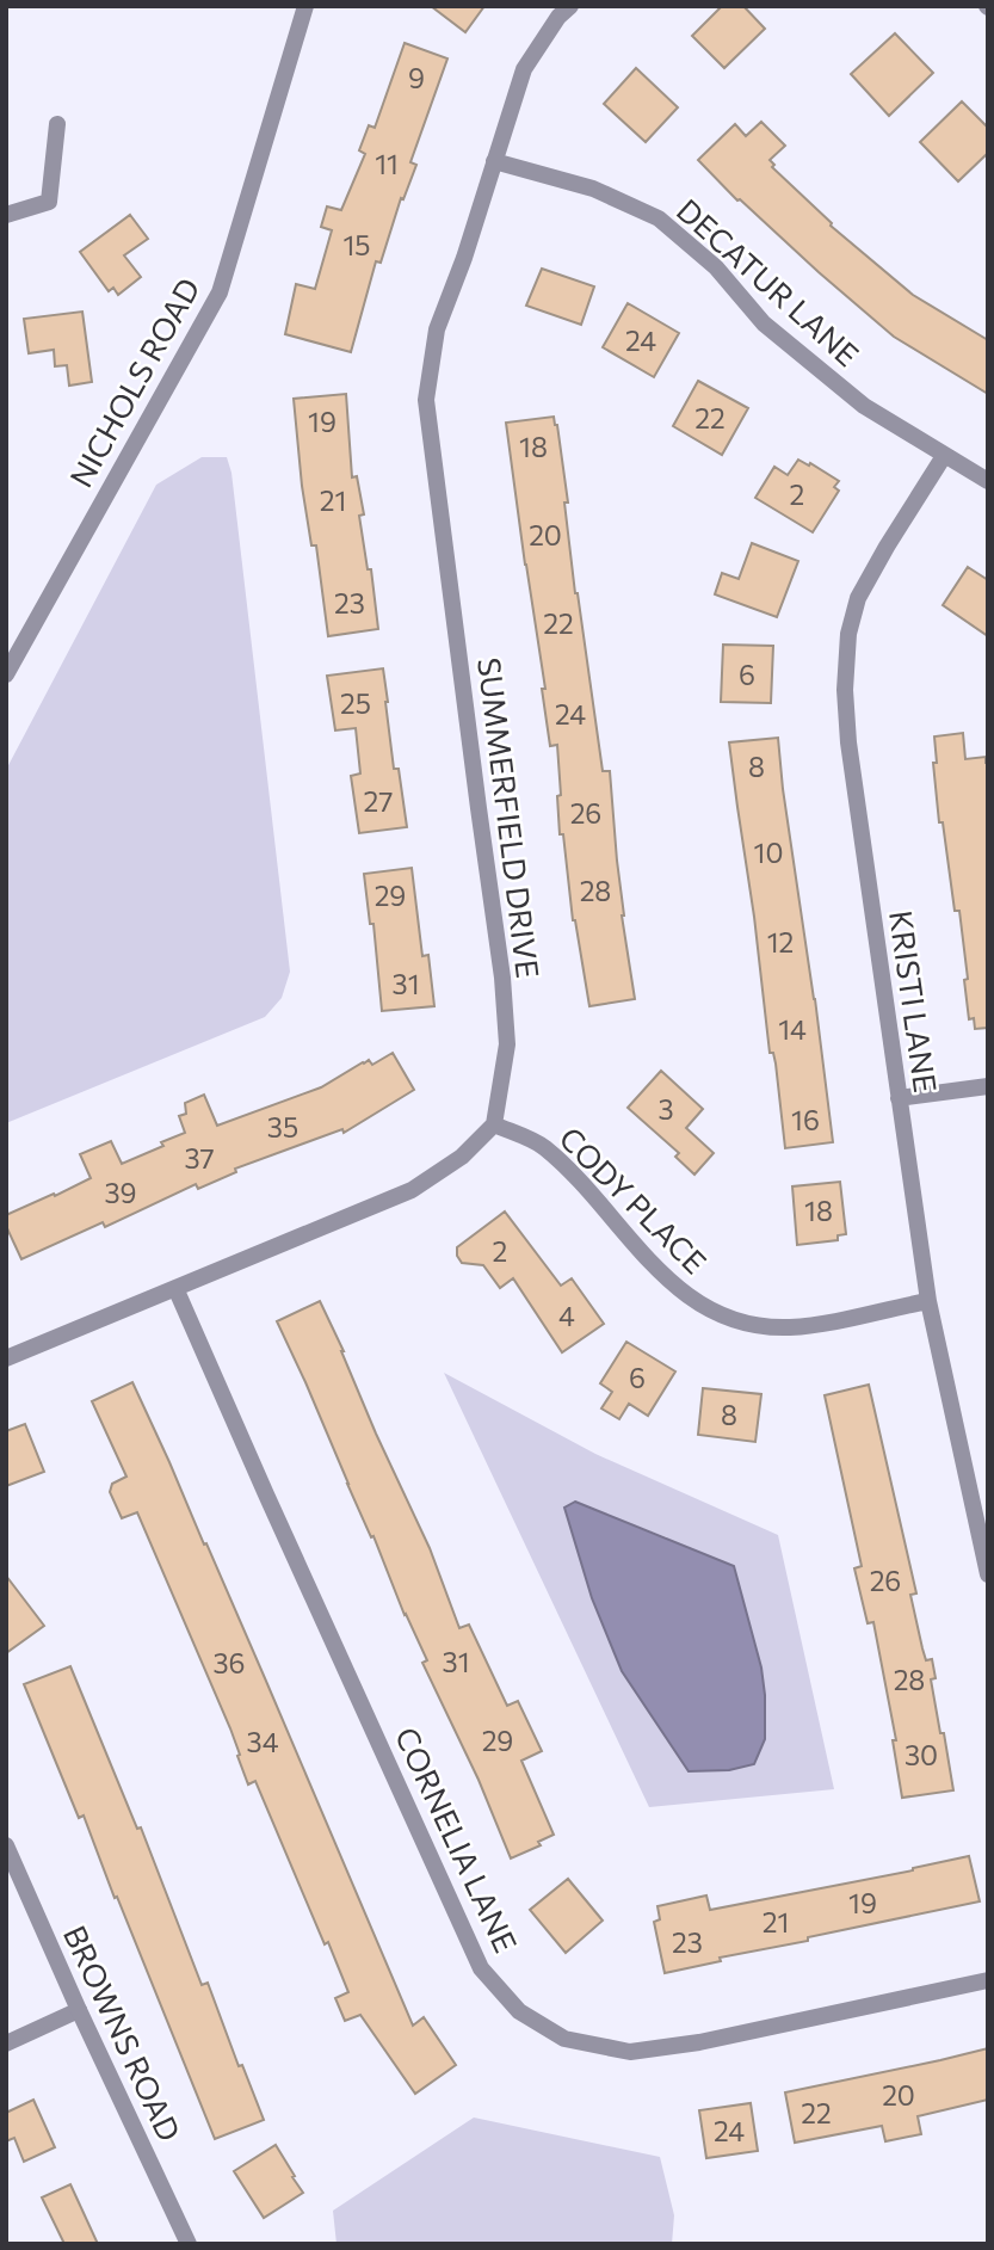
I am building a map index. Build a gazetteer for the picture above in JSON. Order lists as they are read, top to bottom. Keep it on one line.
{"streets":{"street":["DECATUR LANE","NICHOLS ROAD","SUMMERFIELD DRIVE","KRISTI LANE","CODY PLACE","CORNELIA LANE","BROWNS ROAD"]},"crossings":[["DECATUR LANE","SUMMERFIELD DRIVE"],["DECATUR LANE","KRISTI LANE"],["SUMMERFIELD DRIVE","CODY PLACE"],["KRISTI LANE","CODY PLACE"]],"house_numbers":["9","11","15","24","22","19","18","2","21","20","23","22","6","25","24","8","27","26","10","28","29","12","31","14","3","16","35","37","39","18","2","4","6","8","26","31","36","28","29","34","30","19","21","23","20","22","24"]}
